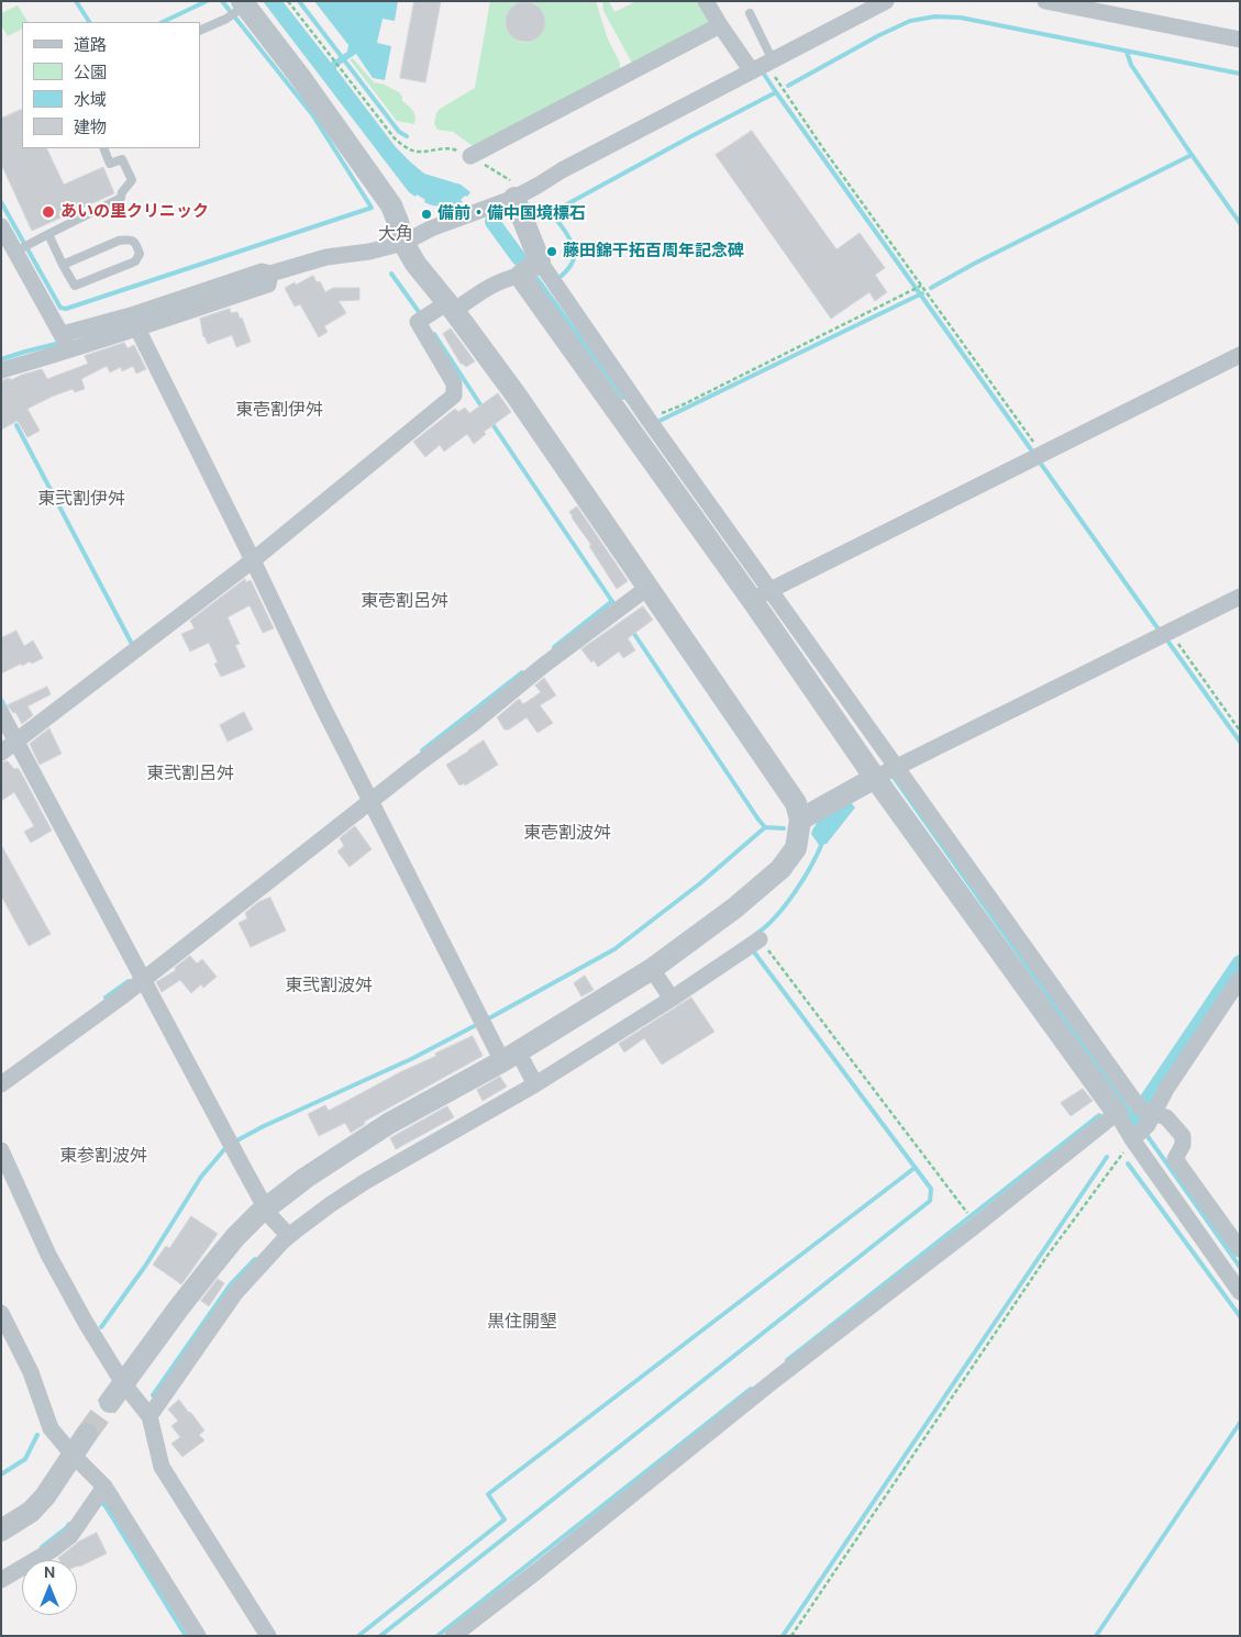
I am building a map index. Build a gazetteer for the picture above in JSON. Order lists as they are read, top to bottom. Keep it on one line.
{"districts":["大角","東壱割伊舛","東弐割伊舛","東壱割呂舛","東弐割呂舛","東壱割波舛","東弐割波舛","東参割波舛","黒住開墾"],"places":["あいの里クリニック","備前・備中国境標石","藤田錦干拓百周年記念碑"],"legend":["道路","公園","水域","建物"],"north":"top"}
